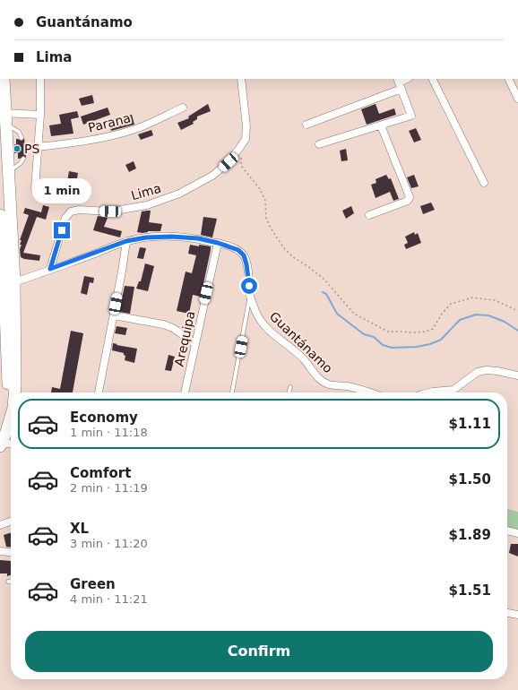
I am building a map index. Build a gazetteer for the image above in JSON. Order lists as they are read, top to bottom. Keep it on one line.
{"streets":{"street":["Parana","Lima","Arequipa","Guantánamo"]},"crossings":[["Lima","Guantánamo"],["Arequipa","Guantánamo"]],"places":["PS"],"page":{"banner":["Guantánamo","Lima"],"bubble":"1 min","list":[{"name":"Economy","note":"1 min · 11:18","value":"$1.11"},{"name":"Comfort","note":"2 min · 11:19","value":"$1.50"},{"name":"XL","note":"3 min · 11:20","value":"$1.89"},{"name":"Green","note":"4 min · 11:21","value":"$1.51"}],"buttons":"Confirm"}}
